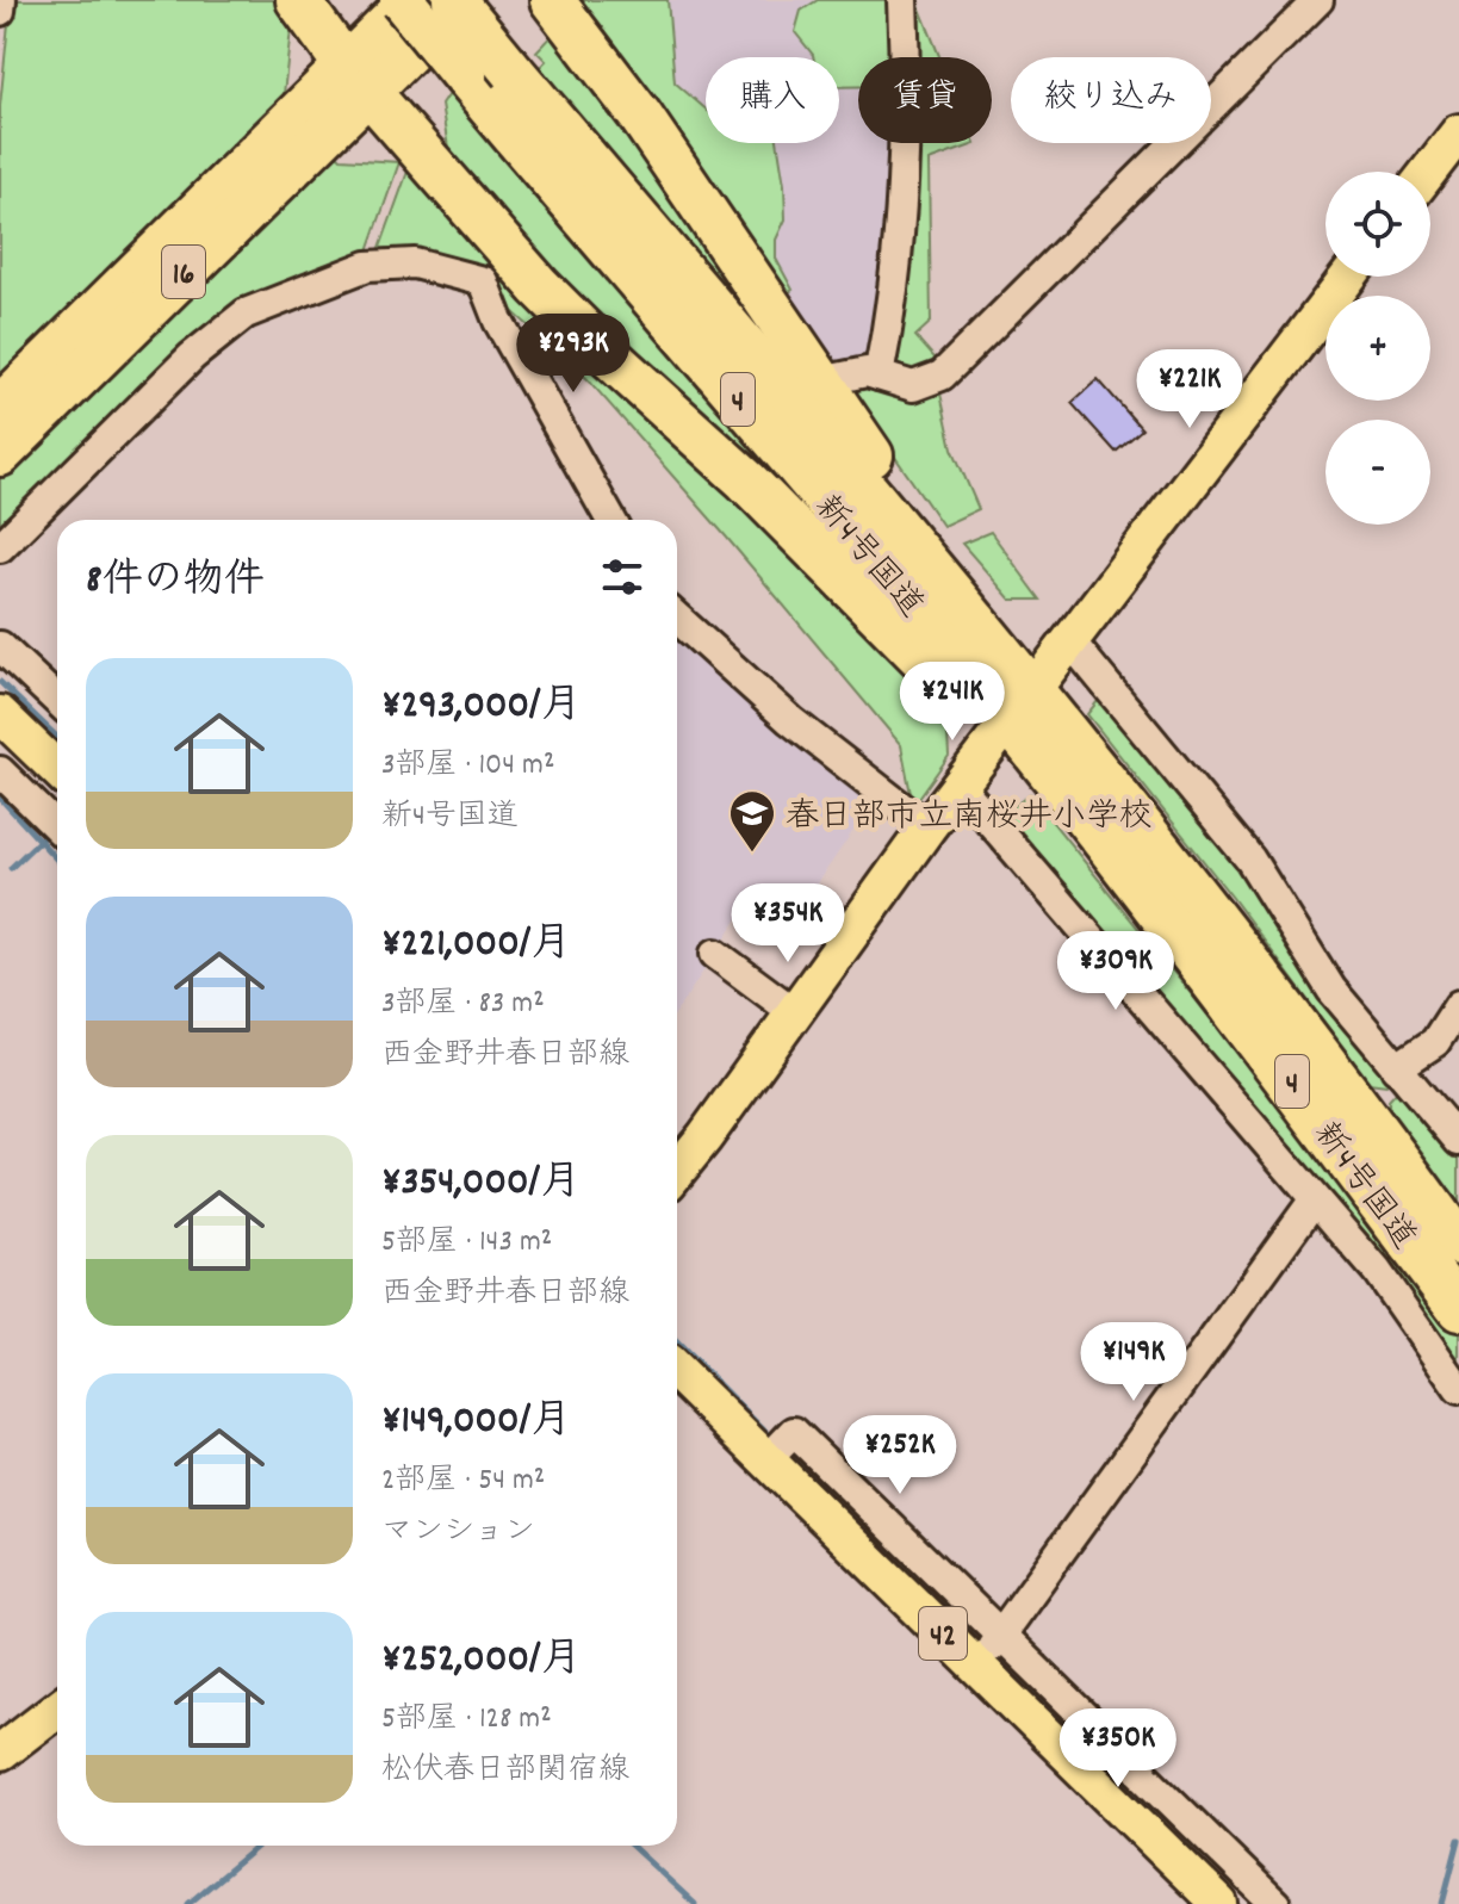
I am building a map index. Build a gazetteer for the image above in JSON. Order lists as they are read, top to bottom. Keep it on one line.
{"streets":{"highway":["16","4","新4号国道"],"main road":["42"]},"crossings":[["16","新4号国道"],["4","新4号国道"]],"places":{"school or university":["春日部市立南桜井小学校"]},"page":{"chip":["購入","賃貸","絞り込み"],"map_buttons":["+","−"],"price":["¥293K","¥221K","¥241K","¥354K","¥309K","¥149K","¥252K","¥350K"],"heading":"8件の物件","list":[{"name":"¥293,000/月","note":"3部屋 · 104 m² · 新4号国道"},{"name":"¥221,000/月","note":"3部屋 · 83 m² · 西金野井春日部線"},{"name":"¥354,000/月","note":"5部屋 · 143 m² · 西金野井春日部線"},{"name":"¥149,000/月","note":"2部屋 · 54 m² · マンション"},{"name":"¥252,000/月","note":"5部屋 · 128 m² · 松伏春日部関宿線"}]}}
